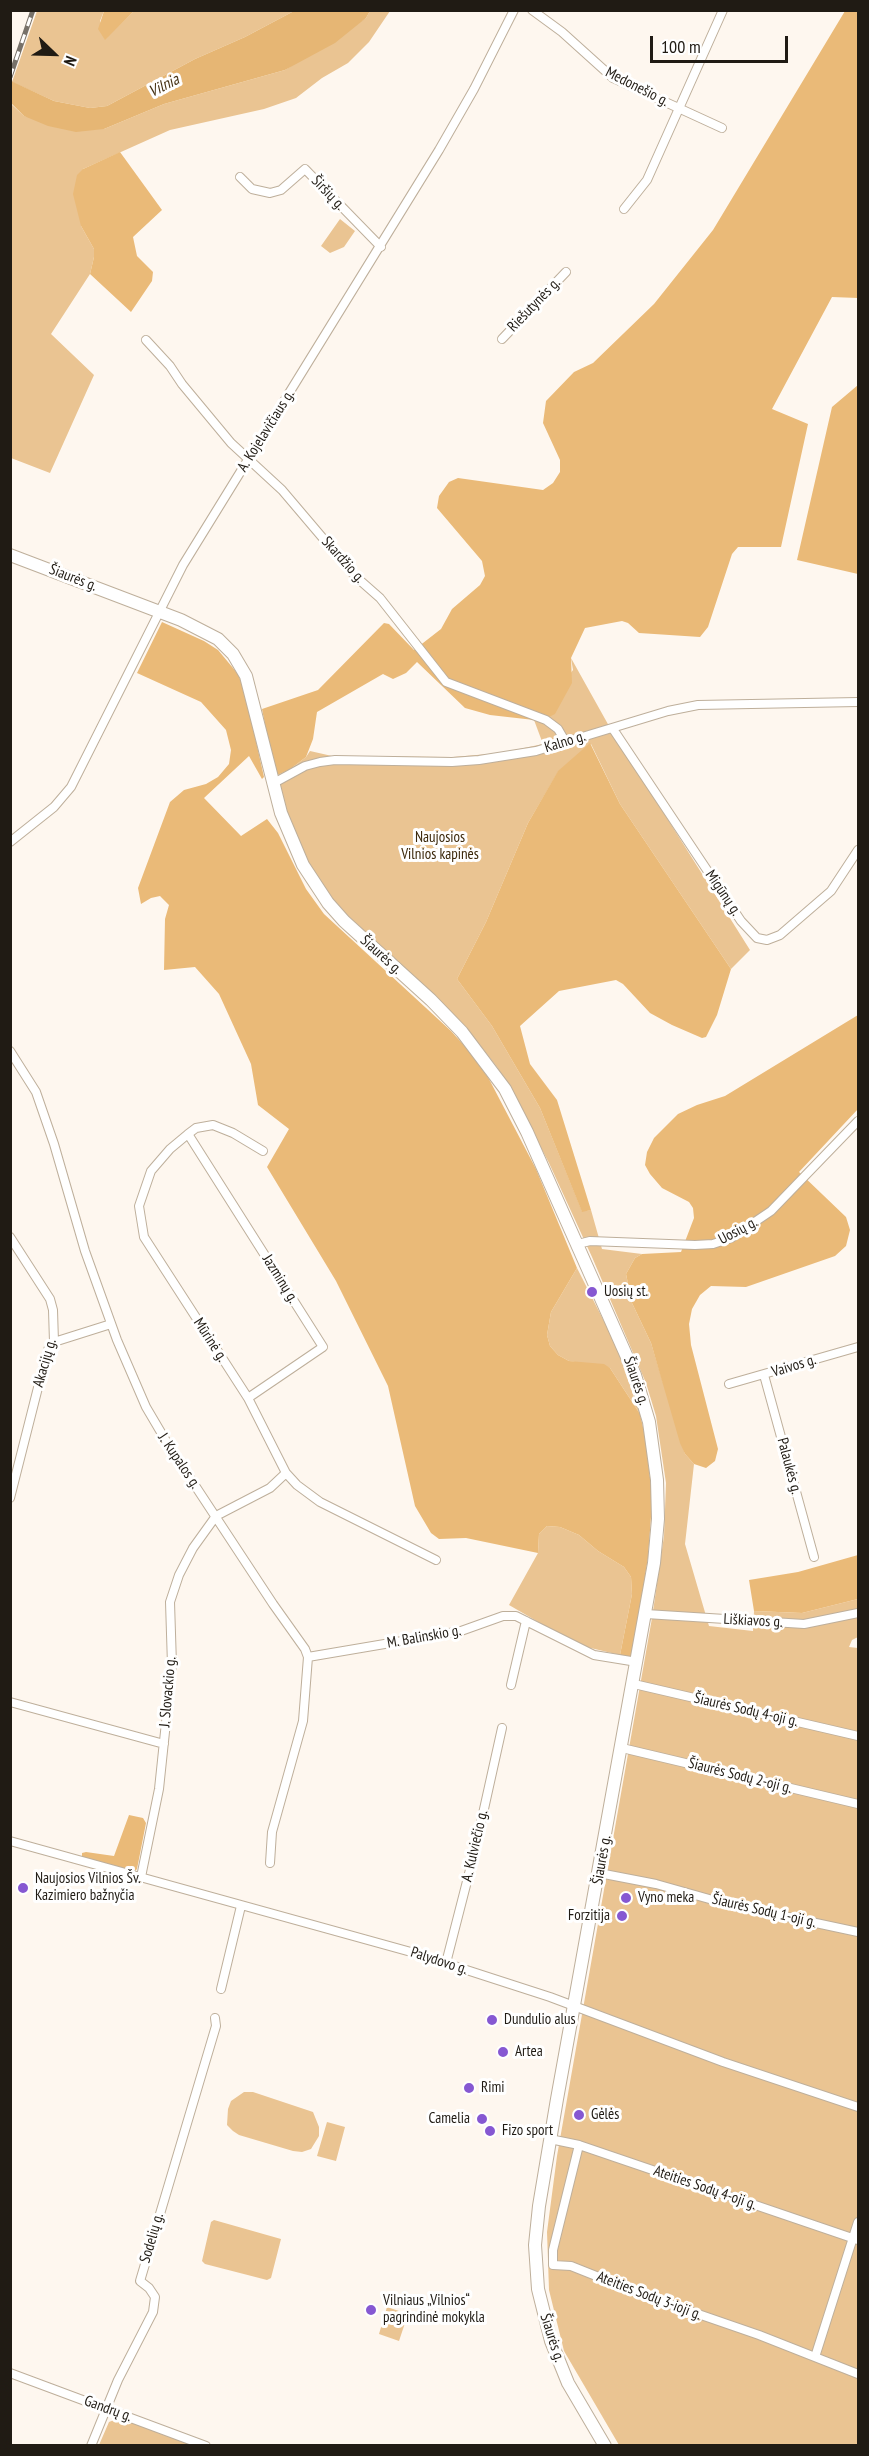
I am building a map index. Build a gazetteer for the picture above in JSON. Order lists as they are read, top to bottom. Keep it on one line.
{"streets":{"main road":["Šiaurės g."],"street":["Medonešio g.","Širšių g.","Riešutynės g.","A. Kojelavičiaus g.","Skardžio g.","Kalno g.","Migūnų g.","Uosių g.","Jazminų g.","Mūrinė g.","Akacijų g.","Vaivos g.","J. Kupalos g.","Palaukės g.","Liškiavos g.","M. Balinskio g.","J. Slovackio g.","Šiaurės Sodų 4-oji g.","Šiaurės Sodų 2-oji g.","A. Kulviečio g.","Šiaurės Sodų 1-oji g.","Palydovo g.","Ateities Sodų 4-oji g.","Sodelių g.","Ateities Sodų 3-ioji g.","Gandrų g."]},"crossings":[["Širšių g.","A. Kojelavičiaus g."],["A. Kojelavičiaus g.","Skardžio g."],["A. Kojelavičiaus g.","Šiaurės g."],["Skardžio g.","Kalno g."],["Šiaurės g.","Kalno g."],["Šiaurės g.","Uosių g."],["Šiaurės g.","Liškiavos g."],["Šiaurės g.","M. Balinskio g."],["Šiaurės g.","Šiaurės Sodų 4-oji g."],["Šiaurės g.","Šiaurės Sodų 2-oji g."],["Šiaurės g.","Šiaurės Sodų 1-oji g."],["Šiaurės g.","Palydovo g."],["Šiaurės g.","Ateities Sodų 4-oji g."],["Šiaurės g.","Ateities Sodų 3-ioji g."],["Kalno g.","Migūnų g."],["Jazminų g.","Mūrinė g."],["Vaivos g.","Palaukės g."],["J. Kupalos g.","M. Balinskio g."],["J. Kupalos g.","J. Slovackio g."],["J. Slovackio g.","Palydovo g."],["A. Kulviečio g.","Palydovo g."],["Sodelių g.","Gandrų g."]],"water":["Vilnia"],"parks":["Naujosios Vilnios kapinės"],"places":["Uosių st.","Naujosios Vilnios Šv. Kazimiero bažnyčia","Vyno meka","Forzitija","Dundulio alus","Artea","Rimi","Gėlės","Camelia","Fizo sport","Vilniaus „Vilnios“ pagrindinė mokykla"],"scale_bar":"100 m","north":"bottom right"}
